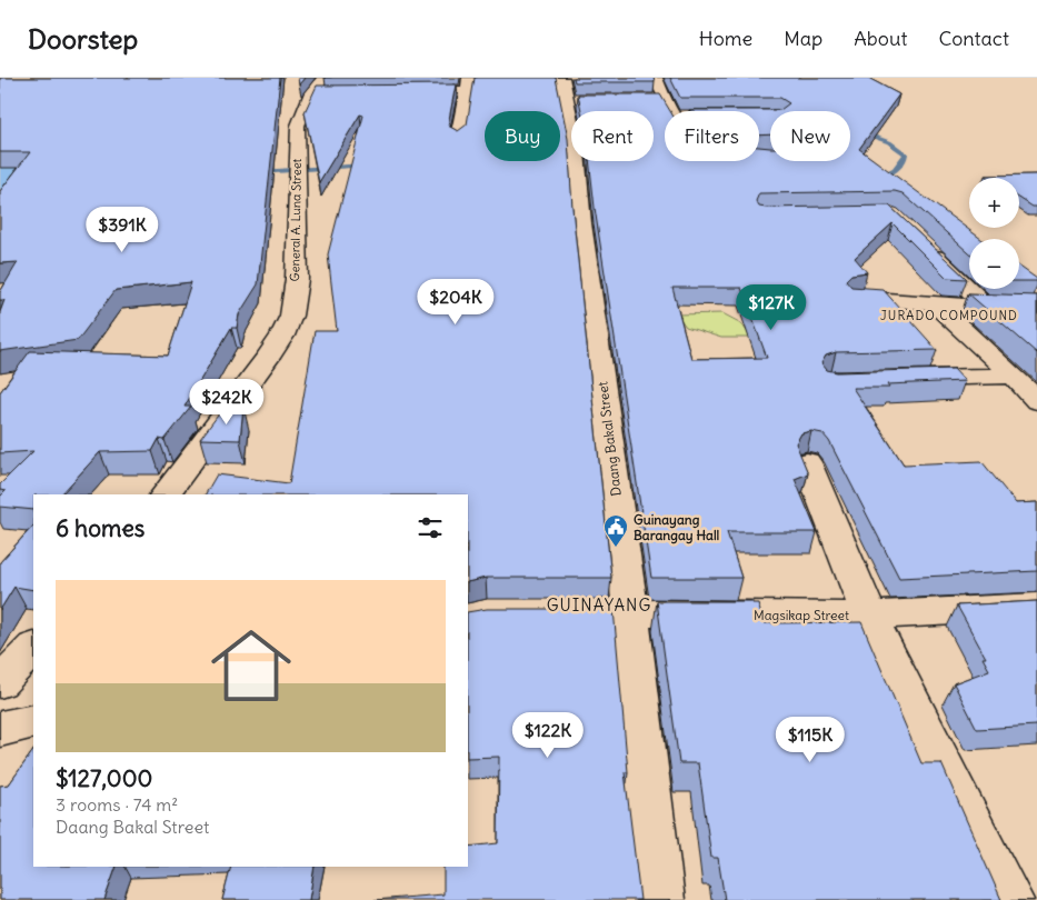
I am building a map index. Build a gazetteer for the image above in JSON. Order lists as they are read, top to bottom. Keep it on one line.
{"streets":{"street":["General A. Luna Street","Daang Bakal Street","Magsikap Street"]},"crossings":[["Daang Bakal Street","Magsikap Street"]],"districts":["JURADO COMPOUND","GUINAYANG"],"places":{"public building":["Guinayang Barangay Hall"]},"page":{"header":"Doorstep","nav":["Home","Map","About","Contact"],"chip":["Buy","Rent","Filters","New"],"map_buttons":["+","−"],"price":["$391K","$204K","$127K","$242K","$122K","$115K"],"heading":"6 homes","list":[{"name":"$127,000","note":"3 rooms · 74 m² · Daang Bakal Street"}]}}
